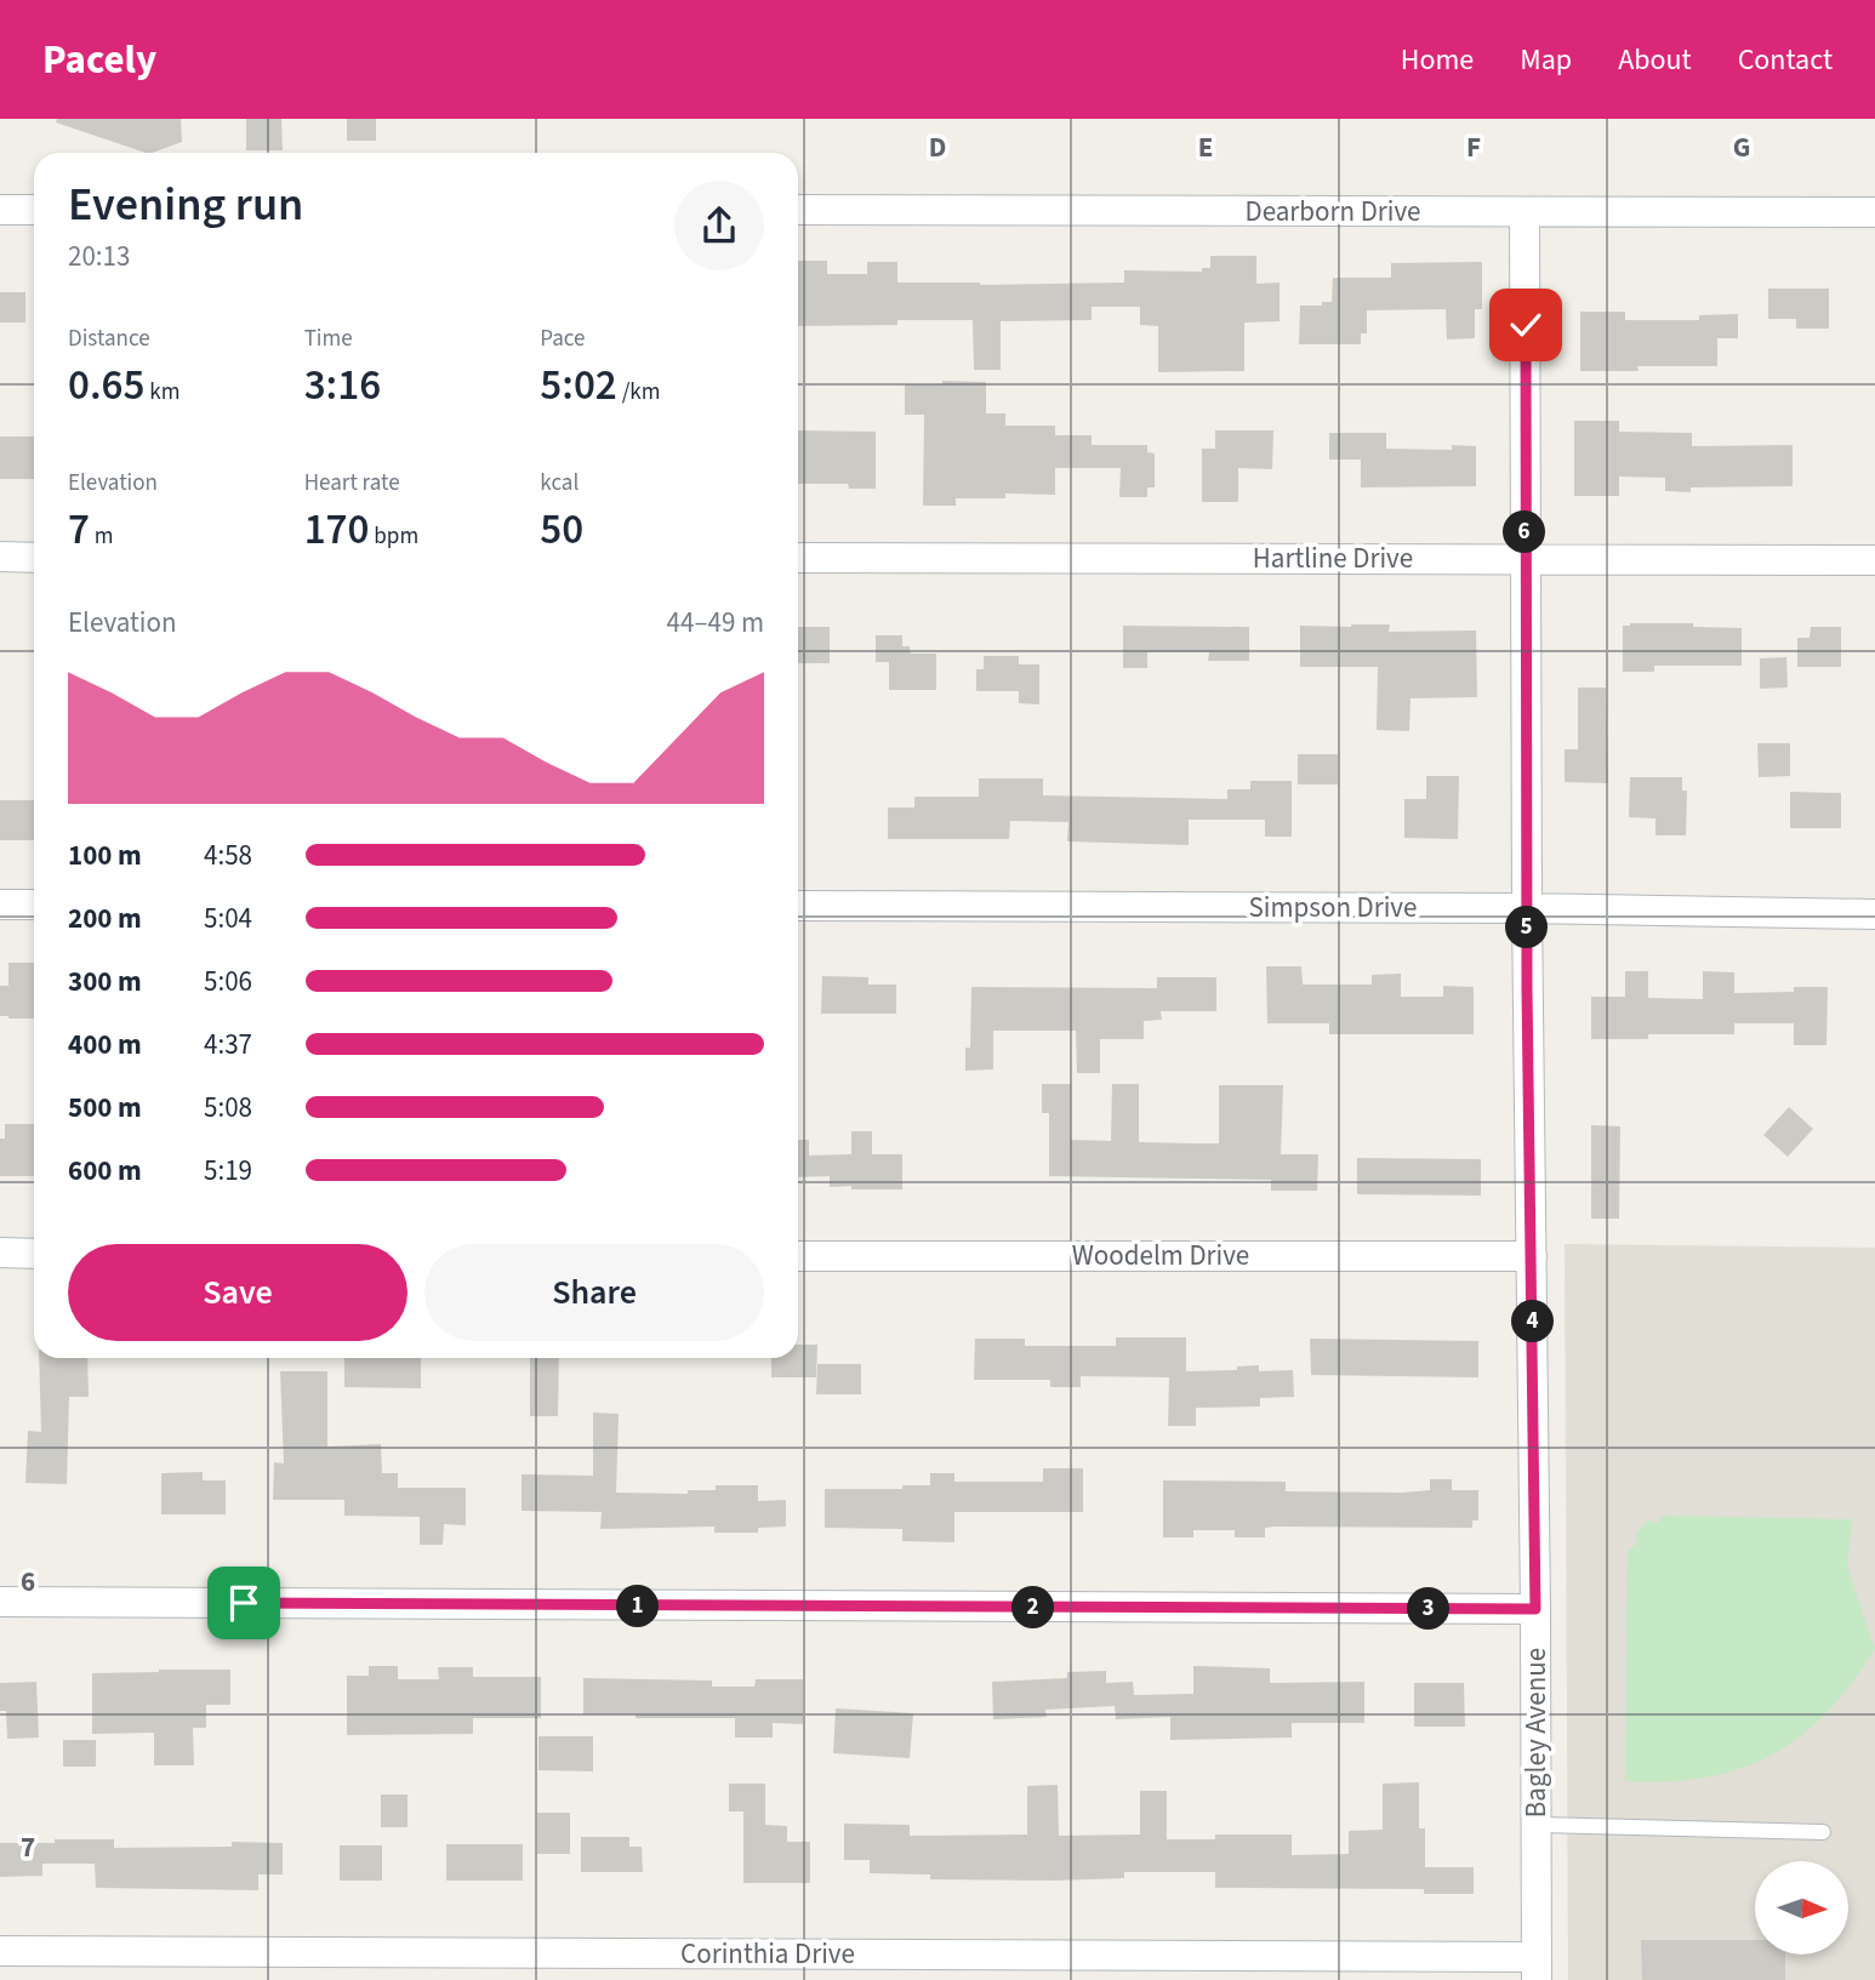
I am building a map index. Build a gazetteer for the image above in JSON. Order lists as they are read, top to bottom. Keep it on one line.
{"streets":{"street":["Dearborn Drive","Hartline Drive","Simpson Drive","Woodelm Drive","Bagley Avenue","Corinthia Drive"]},"crossings":[["Dearborn Drive","Bagley Avenue"],["Hartline Drive","Bagley Avenue"],["Simpson Drive","Bagley Avenue"],["Woodelm Drive","Bagley Avenue"],["Bagley Avenue","Corinthia Drive"]],"north":"right","page":{"header":"Pacely","nav":["Home","Map","About","Contact"],"heading":["Evening run","20:13"],"stats":[["Distance","0.65 km"],["Time","3:16"],["Pace","5:02 /km"],["Elevation","7 m"],["Heart rate","170 bpm"],["kcal","50"]],"pins":["6","5","4","1","2","3"],"chart":["Elevation","44–49 m"],"list":[{"name":"100 m","note":"4:58"},{"name":"200 m","note":"5:04"},{"name":"300 m","note":"5:06"},{"name":"400 m","note":"4:37"},{"name":"500 m","note":"5:08"},{"name":"600 m","note":"5:19"}],"buttons":["Save","Share"]},"grid":{"columns":["D","E","F","G"],"rows":["6","7"]}}
